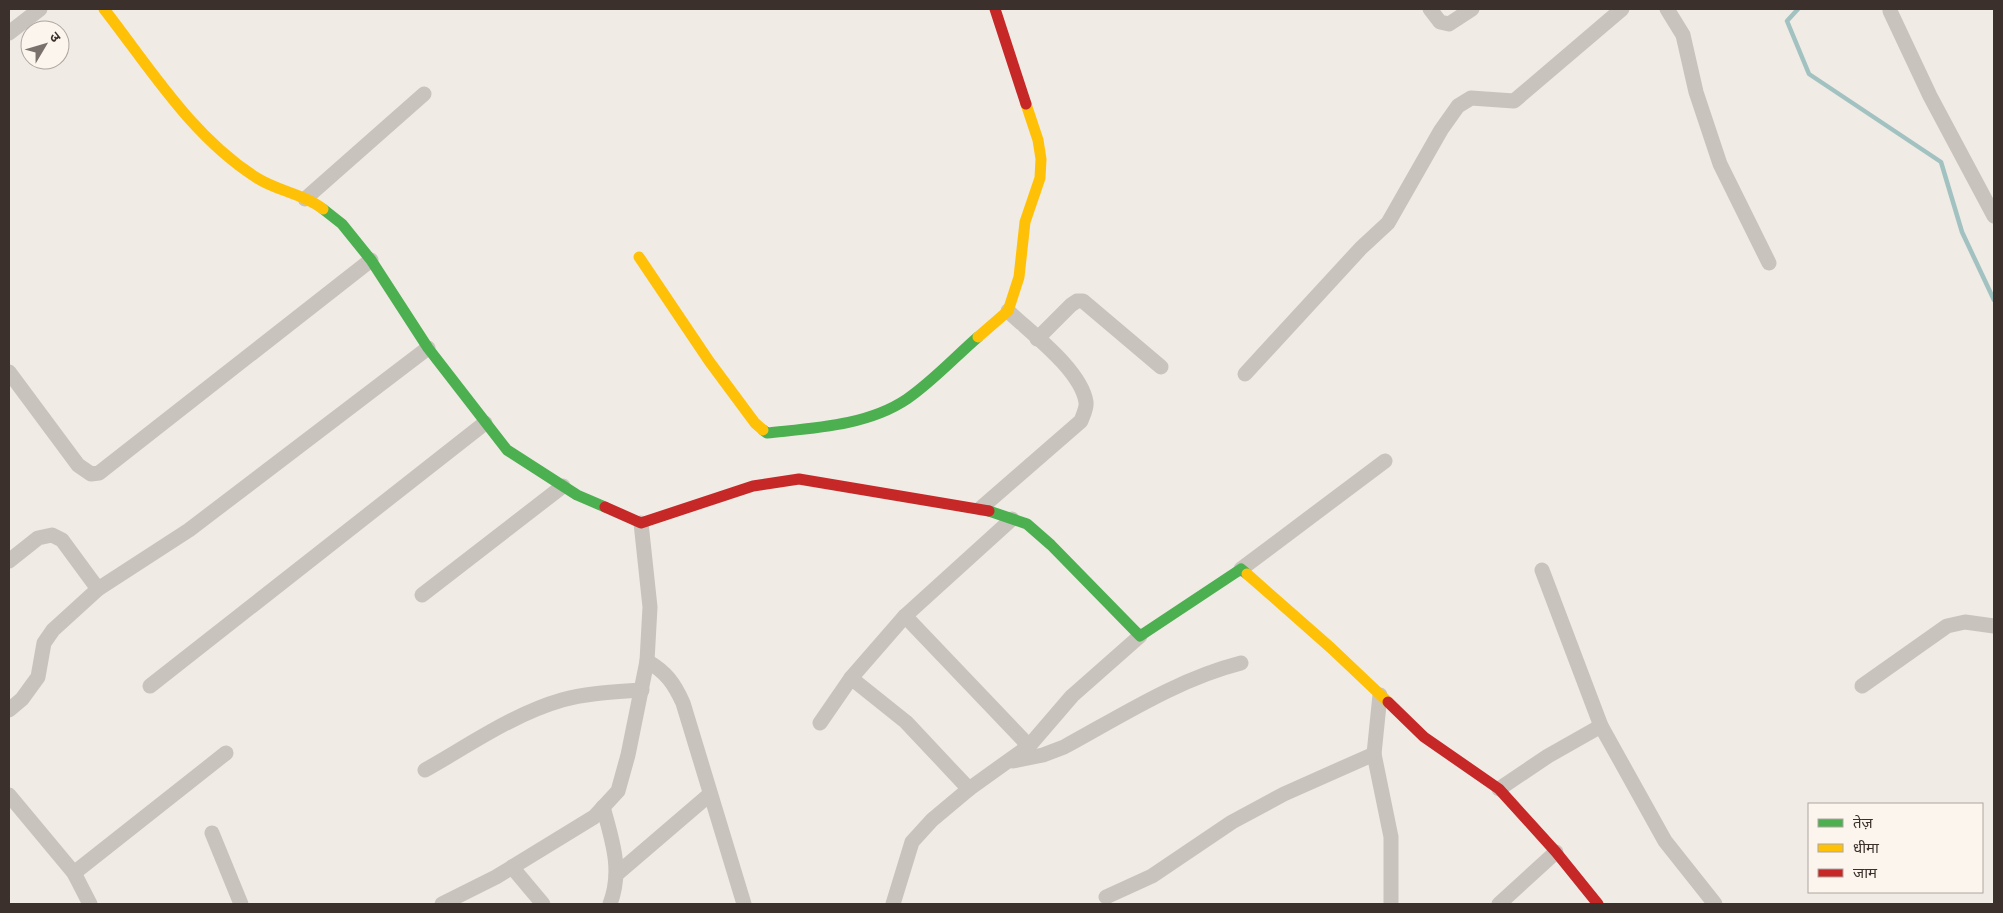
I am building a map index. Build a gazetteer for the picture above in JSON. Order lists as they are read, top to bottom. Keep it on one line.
{"legend":["तेज़","धीमा","जाम"],"north":"top right"}
